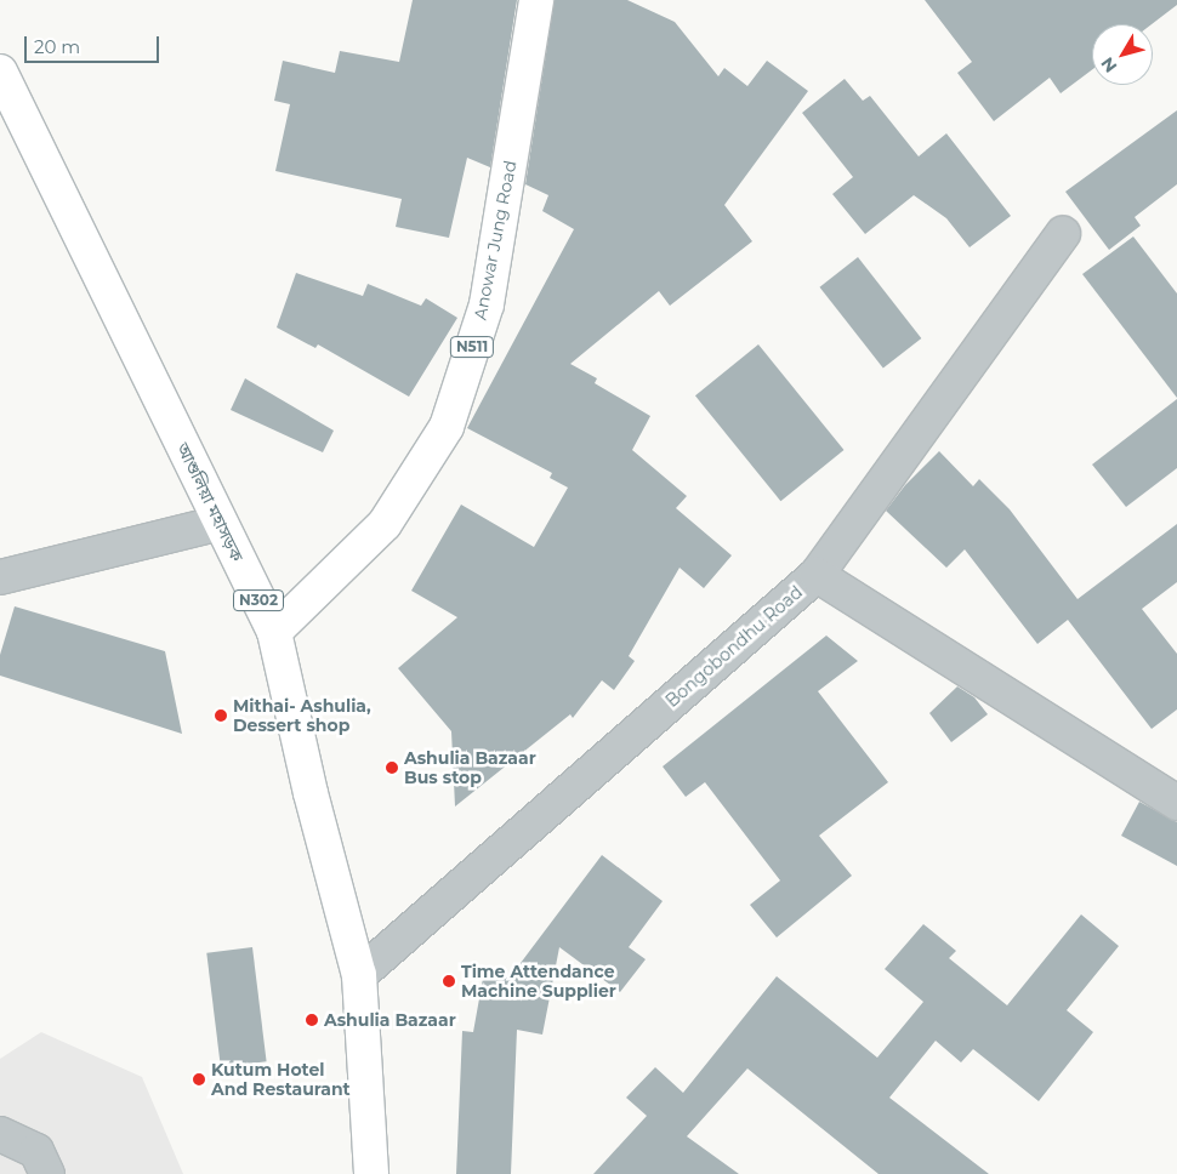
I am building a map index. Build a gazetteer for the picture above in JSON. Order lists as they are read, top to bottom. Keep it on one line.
{"streets":{"highway":["Anowar Jung Road","N511","আশুলিয়া মহাসড়ক","N302"],"street":["Bongobondhu Road"]},"crossings":[["Anowar Jung Road","আশুলিয়া মহাসড়ক"],["আশুলিয়া মহাসড়ক","Bongobondhu Road"]],"places":["Mithai- Ashulia, Dessert shop","Ashulia Bazaar Bus stop","Time Attendance Machine Supplier","Ashulia Bazaar","Kutum Hotel And Restaurant"],"scale_bar":"20 m","north":"bottom left"}
